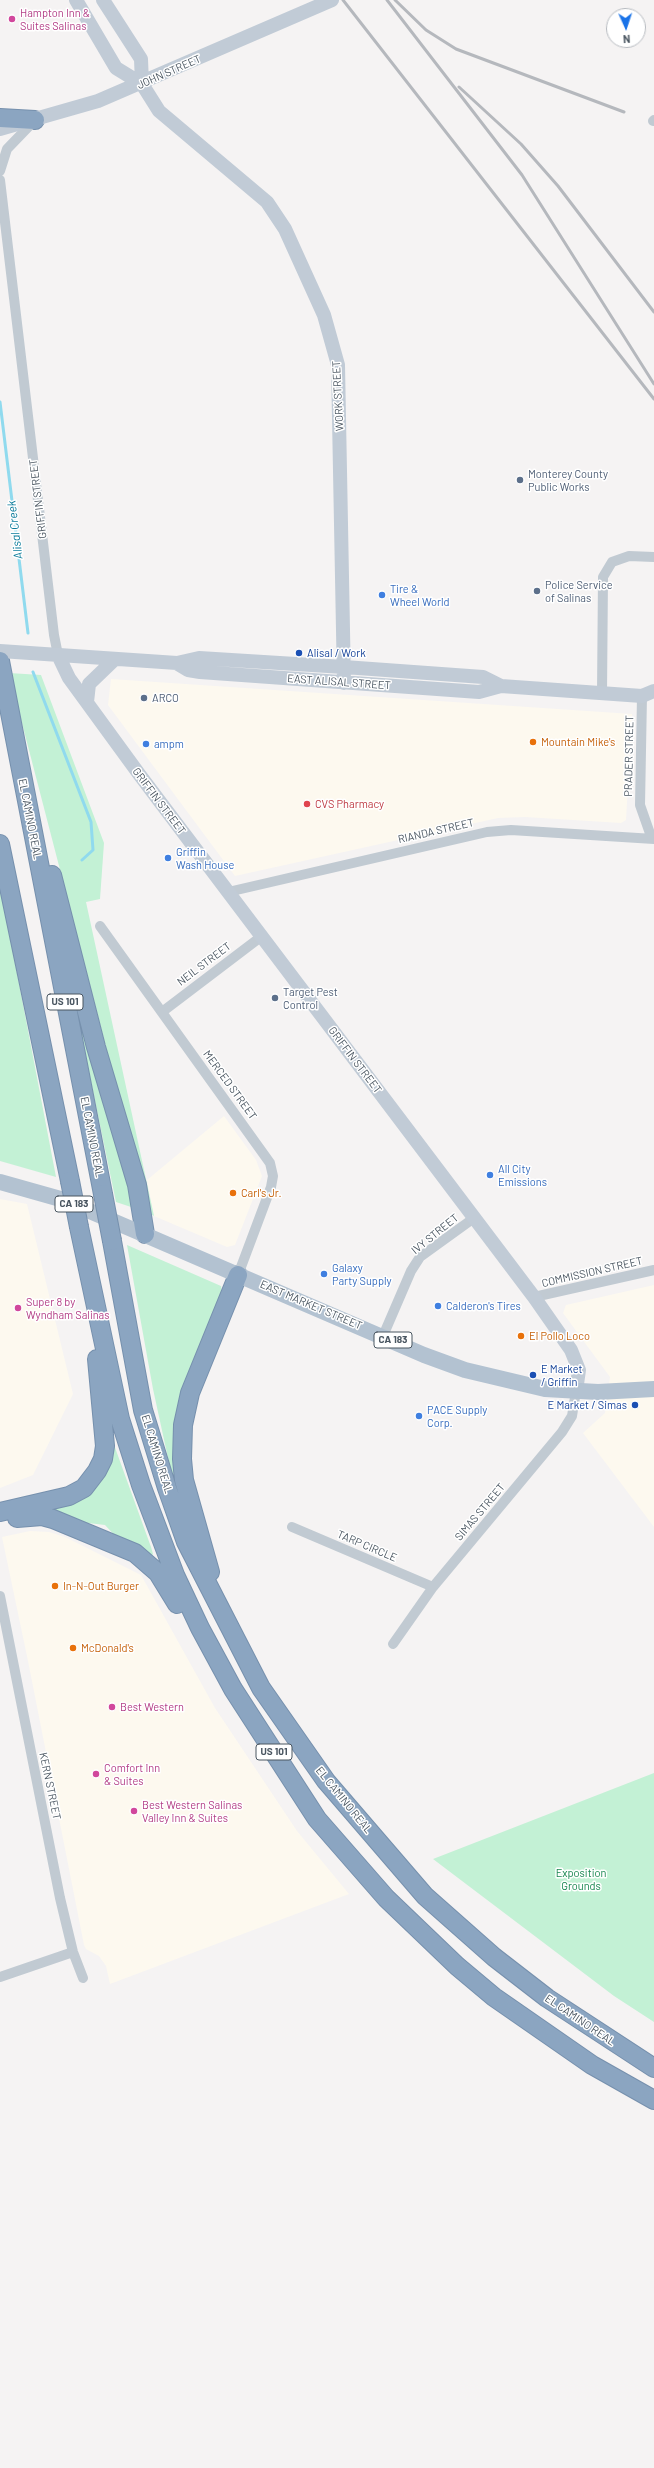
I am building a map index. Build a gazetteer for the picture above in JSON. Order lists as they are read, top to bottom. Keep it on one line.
{"streets":{"highway":["EL CAMINO REAL","US 101"],"main road":["CA 183","EAST MARKET STREET"],"street":["JOHN STREET","WORK STREET","GRIFFIN STREET","EAST ALISAL STREET","PRADER STREET","RIANDA STREET","NEIL STREET","MERCED STREET","IVY STREET","COMMISSION STREET","SIMAS STREET","TARP CIRCLE","KERN STREET"]},"crossings":[["JOHN STREET","WORK STREET"],["WORK STREET","EAST ALISAL STREET"],["GRIFFIN STREET","EAST ALISAL STREET"],["GRIFFIN STREET","RIANDA STREET"],["GRIFFIN STREET","NEIL STREET"],["GRIFFIN STREET","IVY STREET"],["GRIFFIN STREET","COMMISSION STREET"],["GRIFFIN STREET","EAST MARKET STREET"],["GRIFFIN STREET","SIMAS STREET"],["EAST ALISAL STREET","PRADER STREET"],["PRADER STREET","RIANDA STREET"],["NEIL STREET","MERCED STREET"],["MERCED STREET","EAST MARKET STREET"],["IVY STREET","EAST MARKET STREET"],["EAST MARKET STREET","SIMAS STREET"],["SIMAS STREET","TARP CIRCLE"]],"water":["Alisal Creek"],"parks":["Exposition Grounds"],"places":["Hampton Inn & Suites Salinas","Monterey County Public Works","Police Service of Salinas","Tire & Wheel World","Alisal / Work","ARCO","Mountain Mike's","ampm","CVS Pharmacy","Griffin Wash House","Target Pest Control","All City Emissions","Carl's Jr.","Galaxy Party Supply","Calderon's Tires","Super 8 by Wyndham Salinas","El Pollo Loco","E Market / Griffin","E Market / Simas","PACE Supply Corp.","In-N-Out Burger","McDonald's","Best Western","Comfort Inn & Suites","Best Western Salinas Valley Inn & Suites"],"north":"bottom"}
